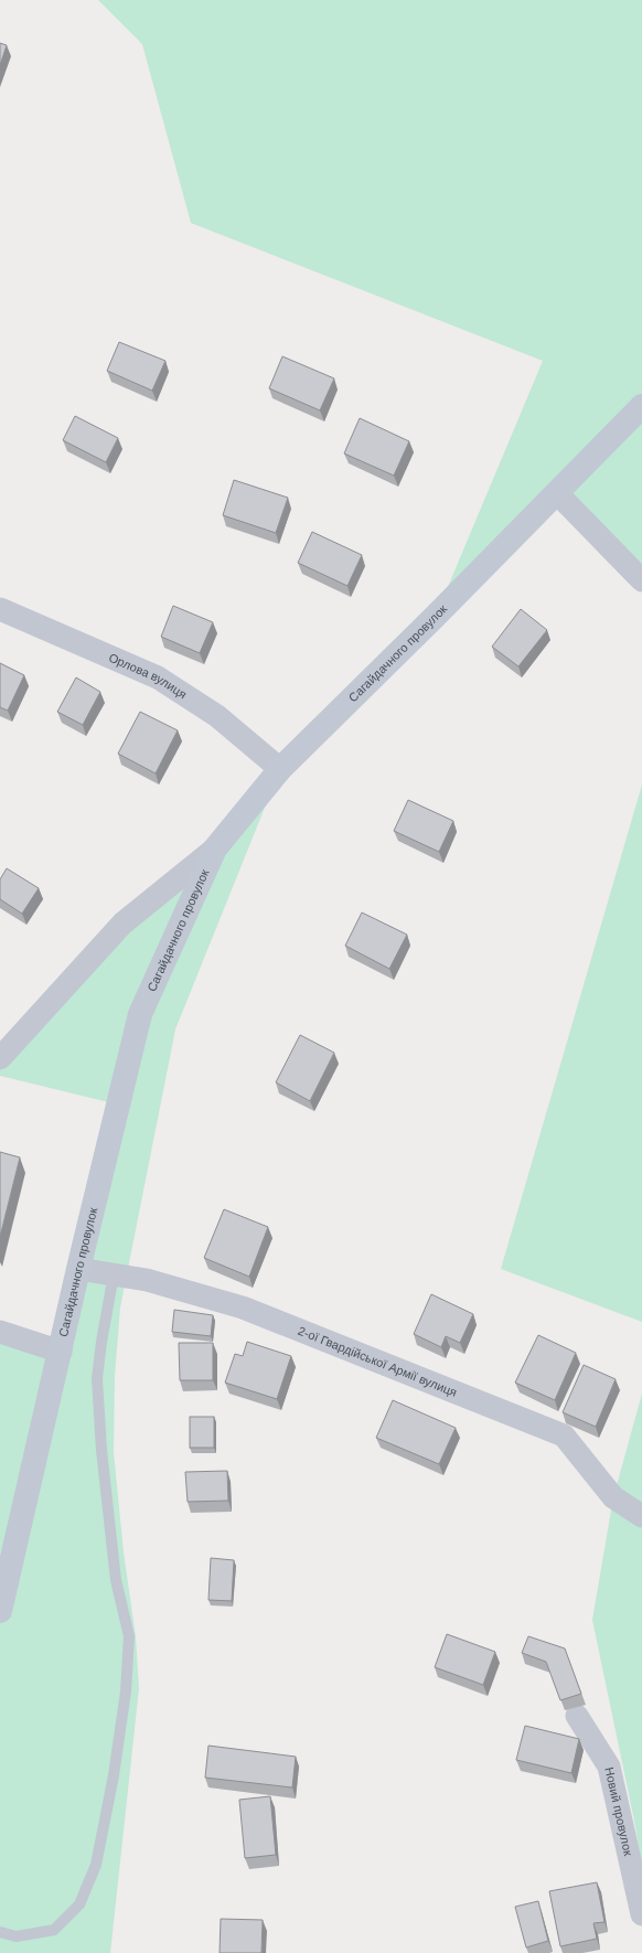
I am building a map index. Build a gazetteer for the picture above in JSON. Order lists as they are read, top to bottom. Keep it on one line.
{"streets":{"street":["Сагайдачного провулок","Орлова вулиця","2-ої Гвардійської Армії вулиця","Новий провулок"]},"crossings":[["Сагайдачного провулок","Орлова вулиця"],["Сагайдачного провулок","2-ої Гвардійської Армії вулиця"]]}
